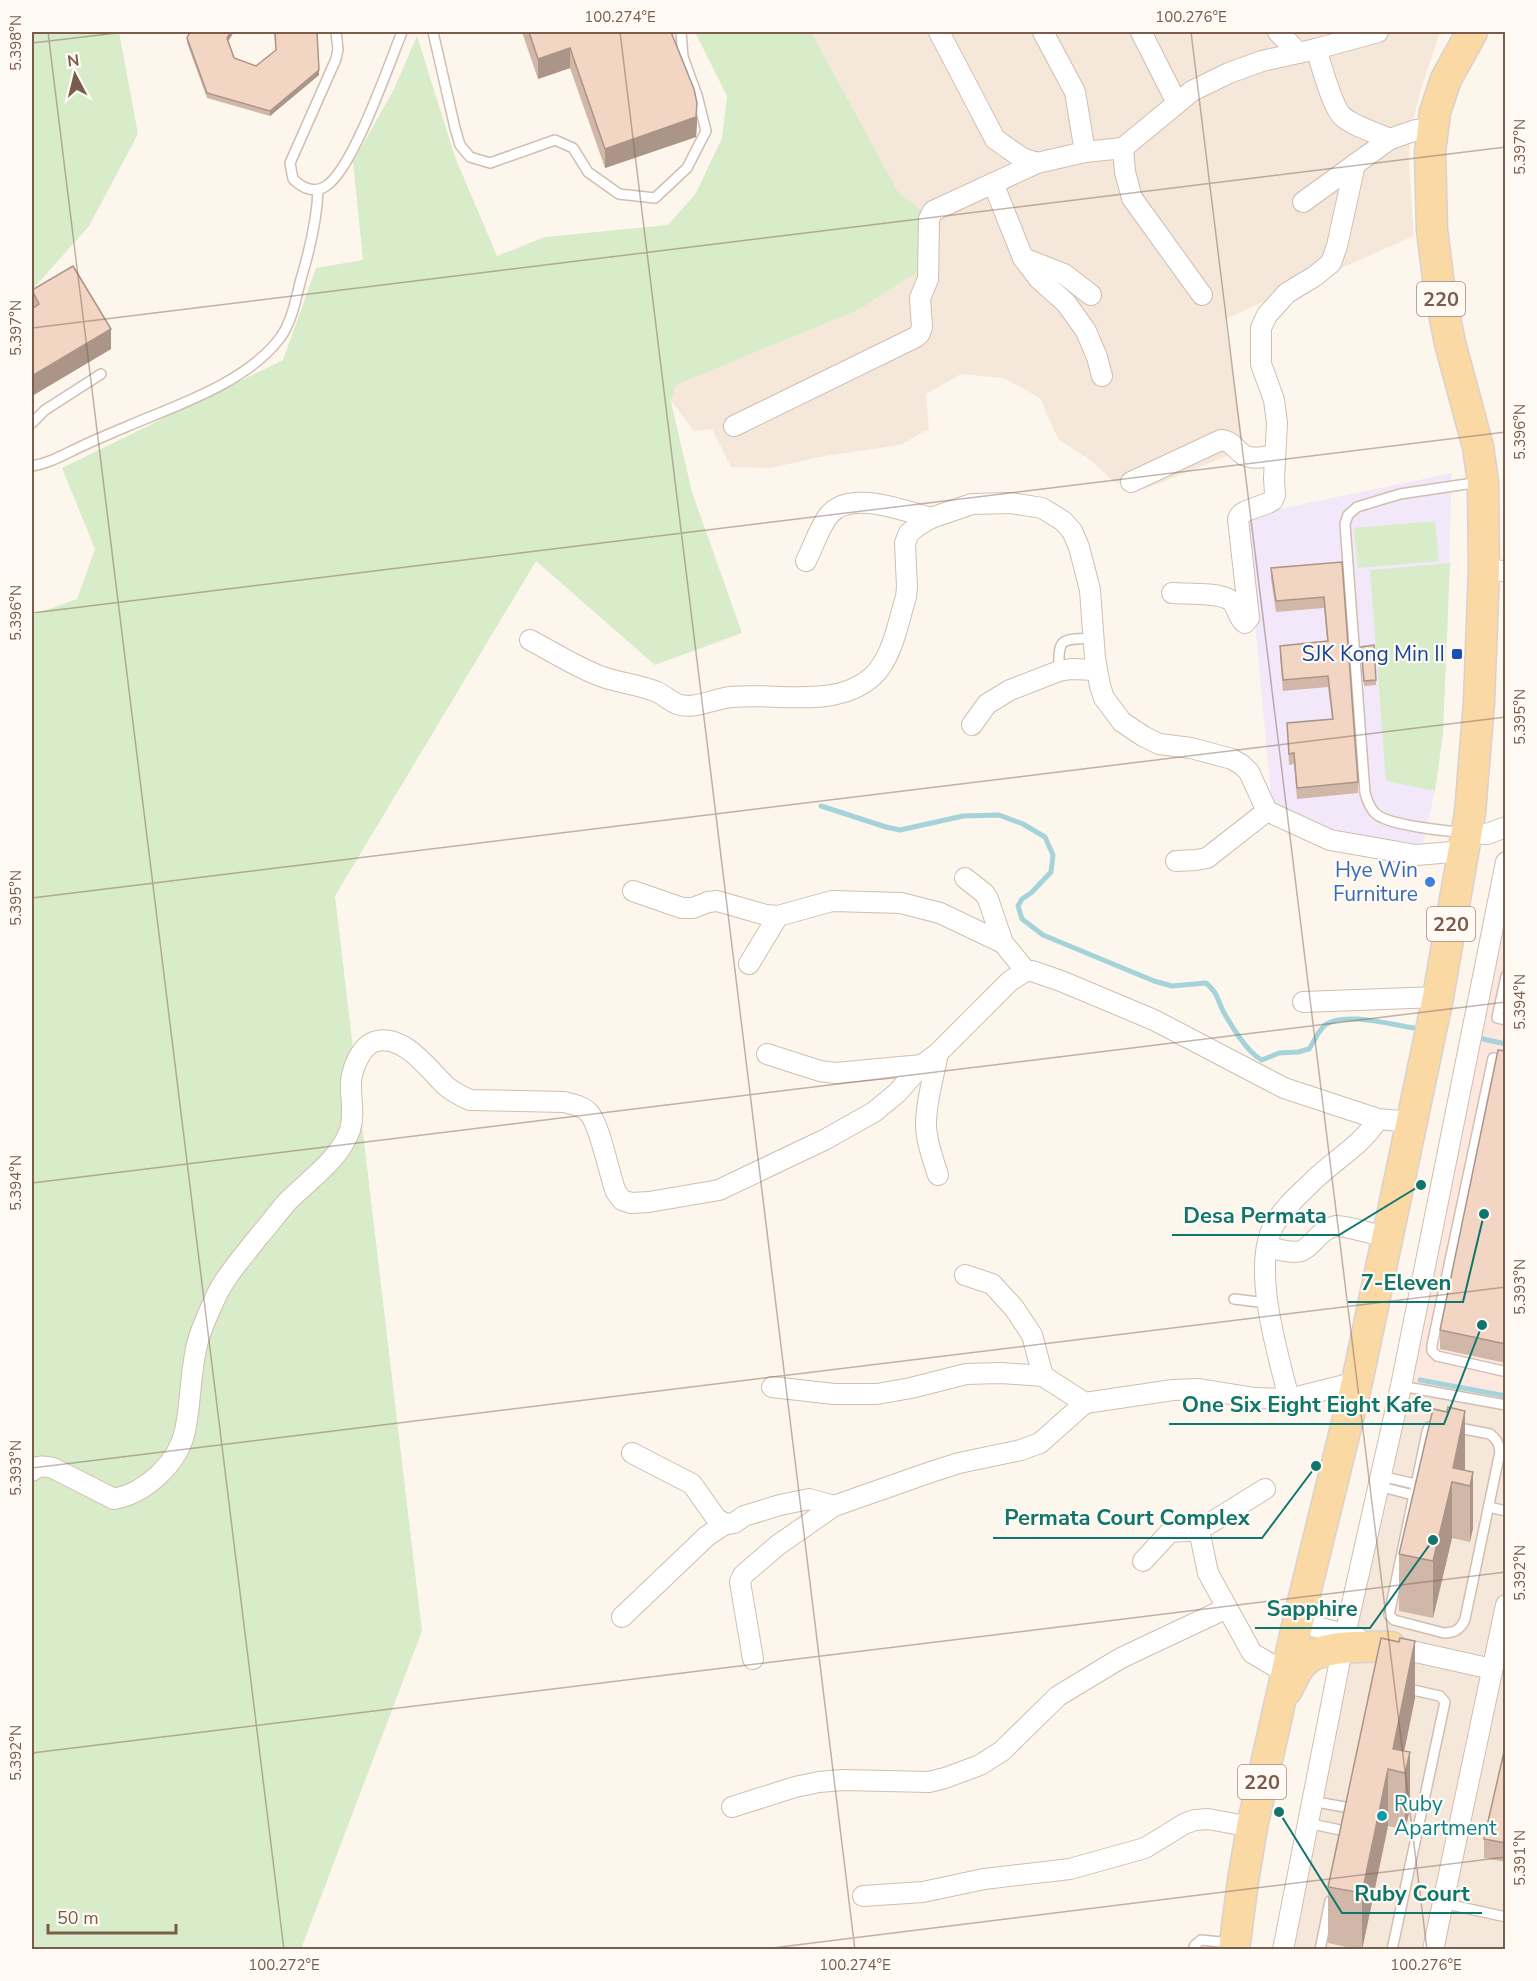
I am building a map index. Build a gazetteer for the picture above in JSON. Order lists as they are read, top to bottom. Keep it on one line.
{"streets":{"main road":["220"]},"places":{"transit":["SJK Kong Min II"],"other":["Hye Win Furniture","Desa Permata","7-Eleven","One Six Eight Eight Kafe","Permata Court Complex","Sapphire","Ruby Court","Ruby Apartment"]},"scale_bar":"50 m","north":"top","coordinates":["100.274°E","100.276°E","5.398°N","5.397°N","5.396°N","5.395°N","5.394°N","5.393°N","5.392°N","5.391°N","100.272°E"]}
